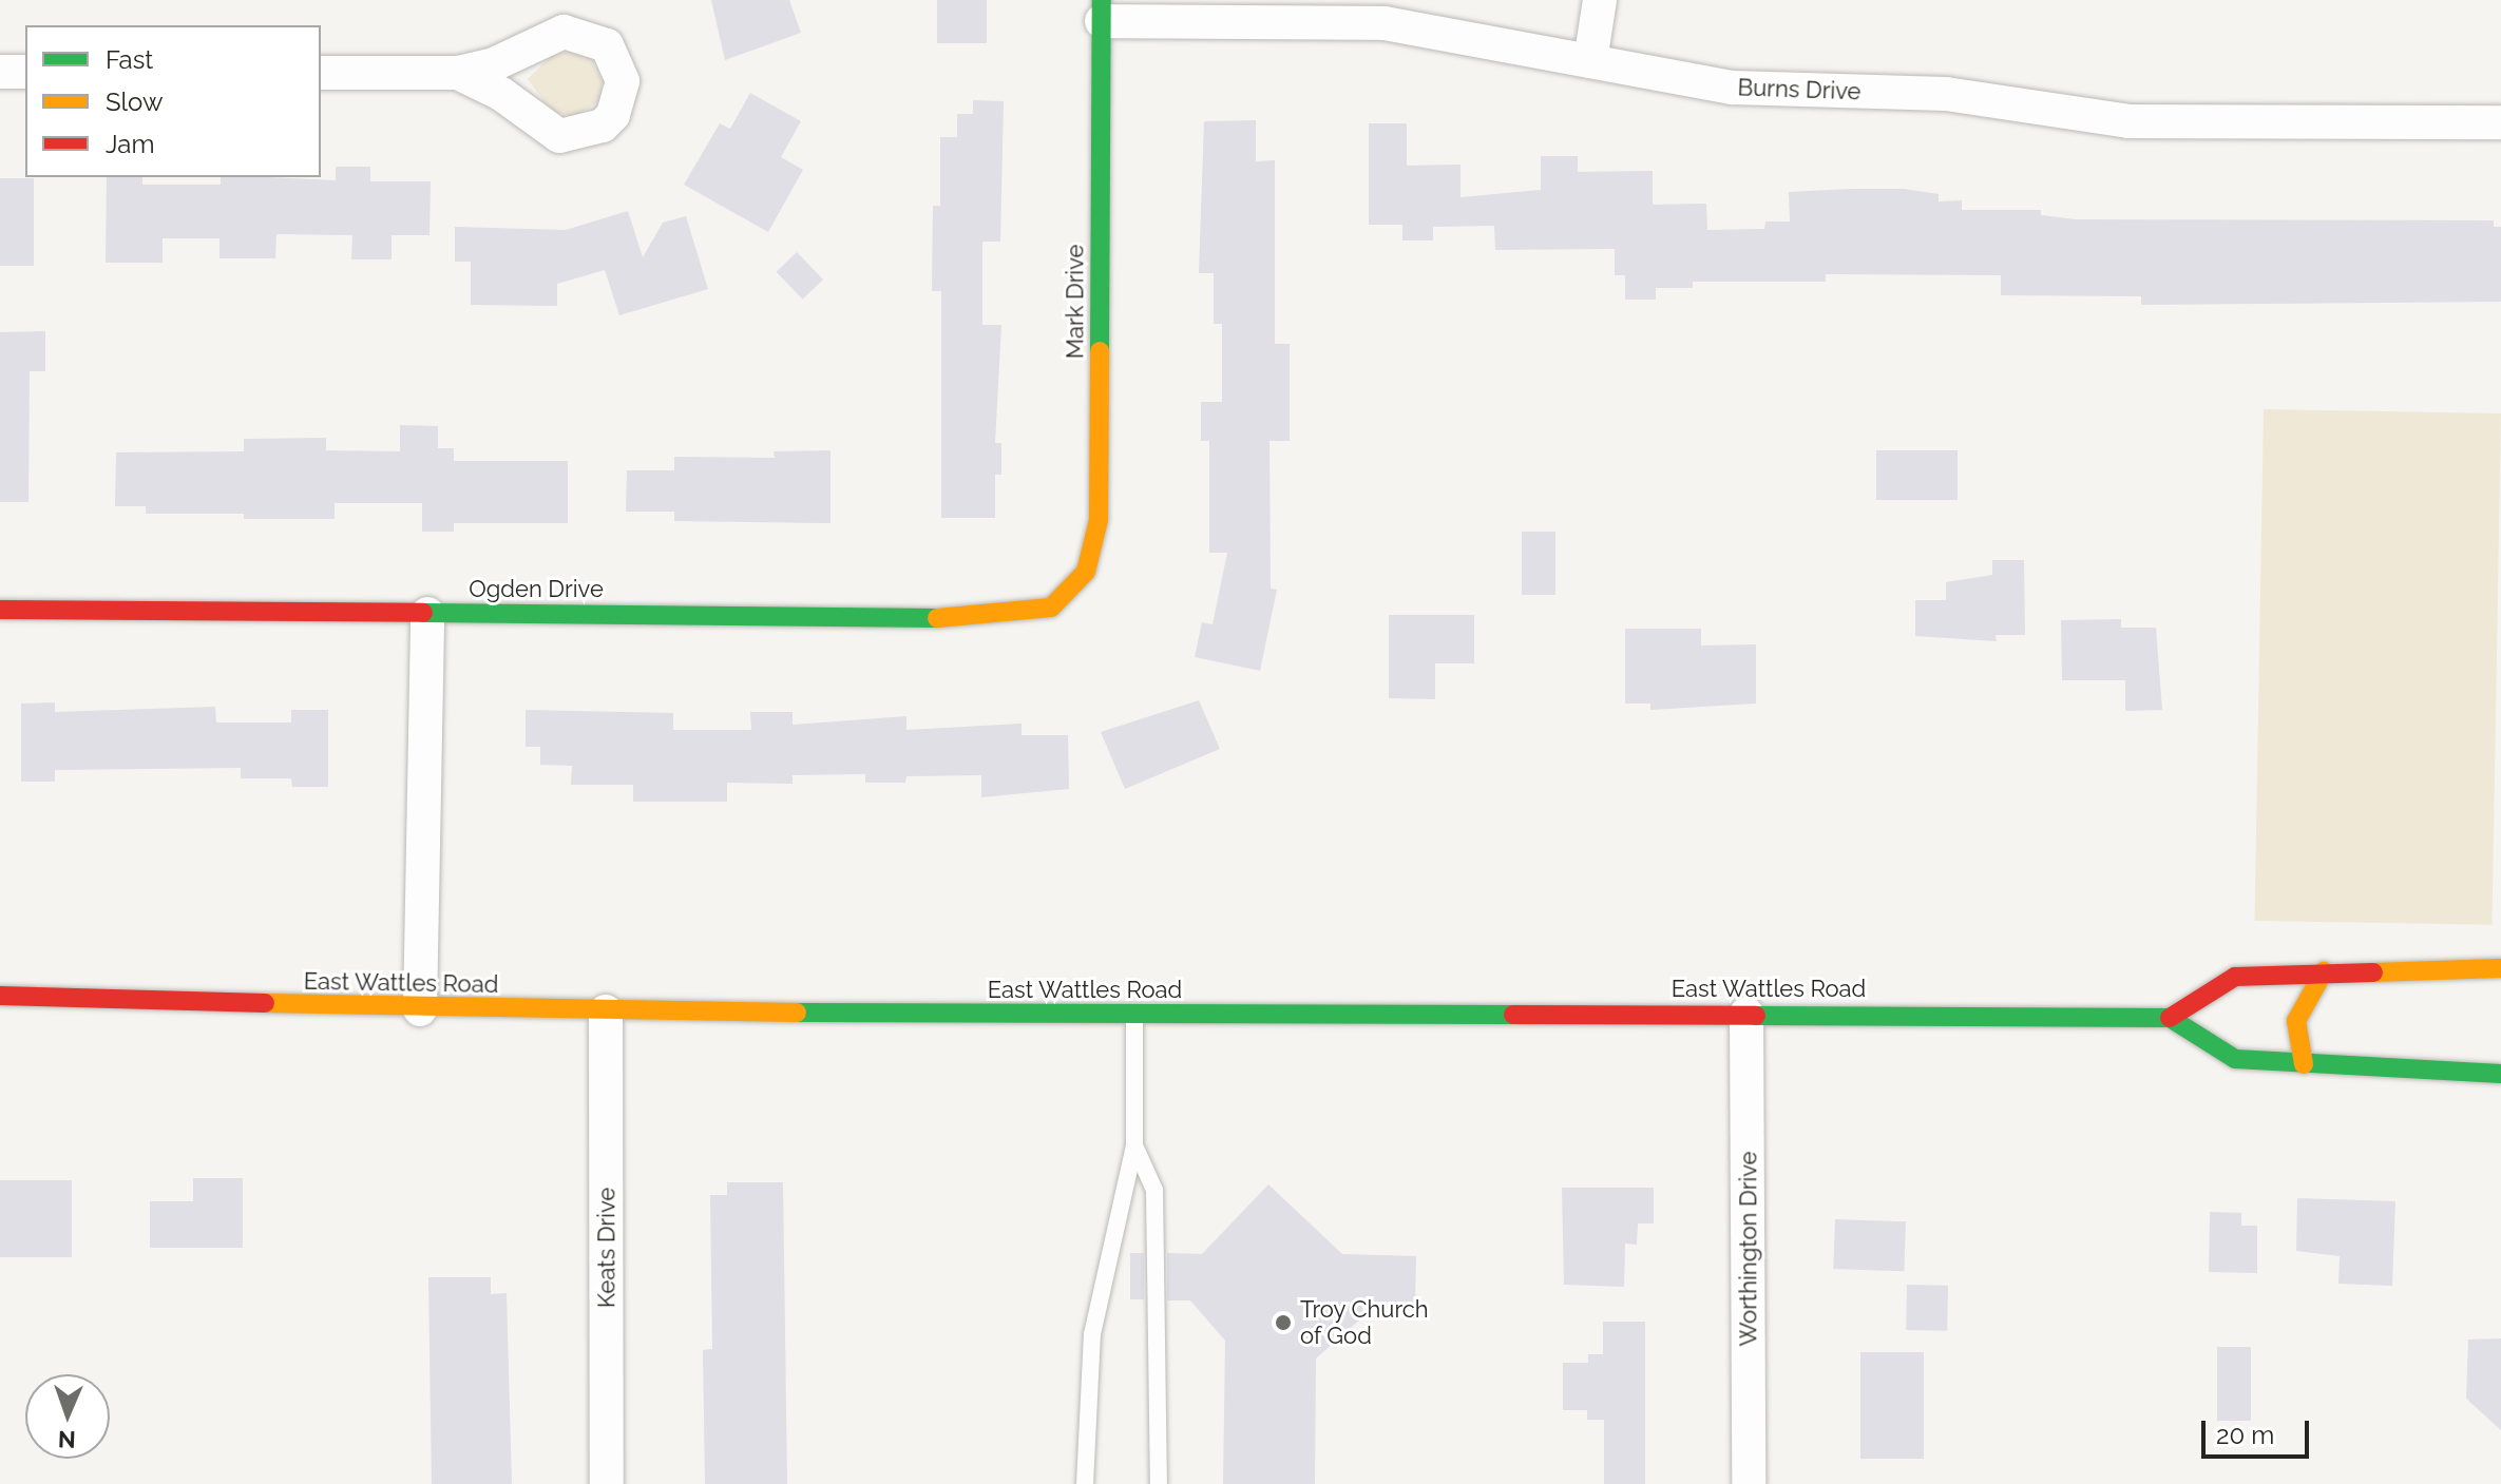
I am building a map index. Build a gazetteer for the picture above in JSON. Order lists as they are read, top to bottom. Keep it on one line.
{"streets":{"main road":["Mark Drive","Ogden Drive","East Wattles Road"],"street":["Burns Drive","Keats Drive","Worthington Drive"]},"crossings":[["Burns Drive","Mark Drive"],["Mark Drive","Ogden Drive"],["East Wattles Road","Keats Drive"],["East Wattles Road","Worthington Drive"]],"places":["Troy Church of God"],"legend":["Fast","Slow","Jam"],"scale_bar":"20 m","north":"bottom"}
